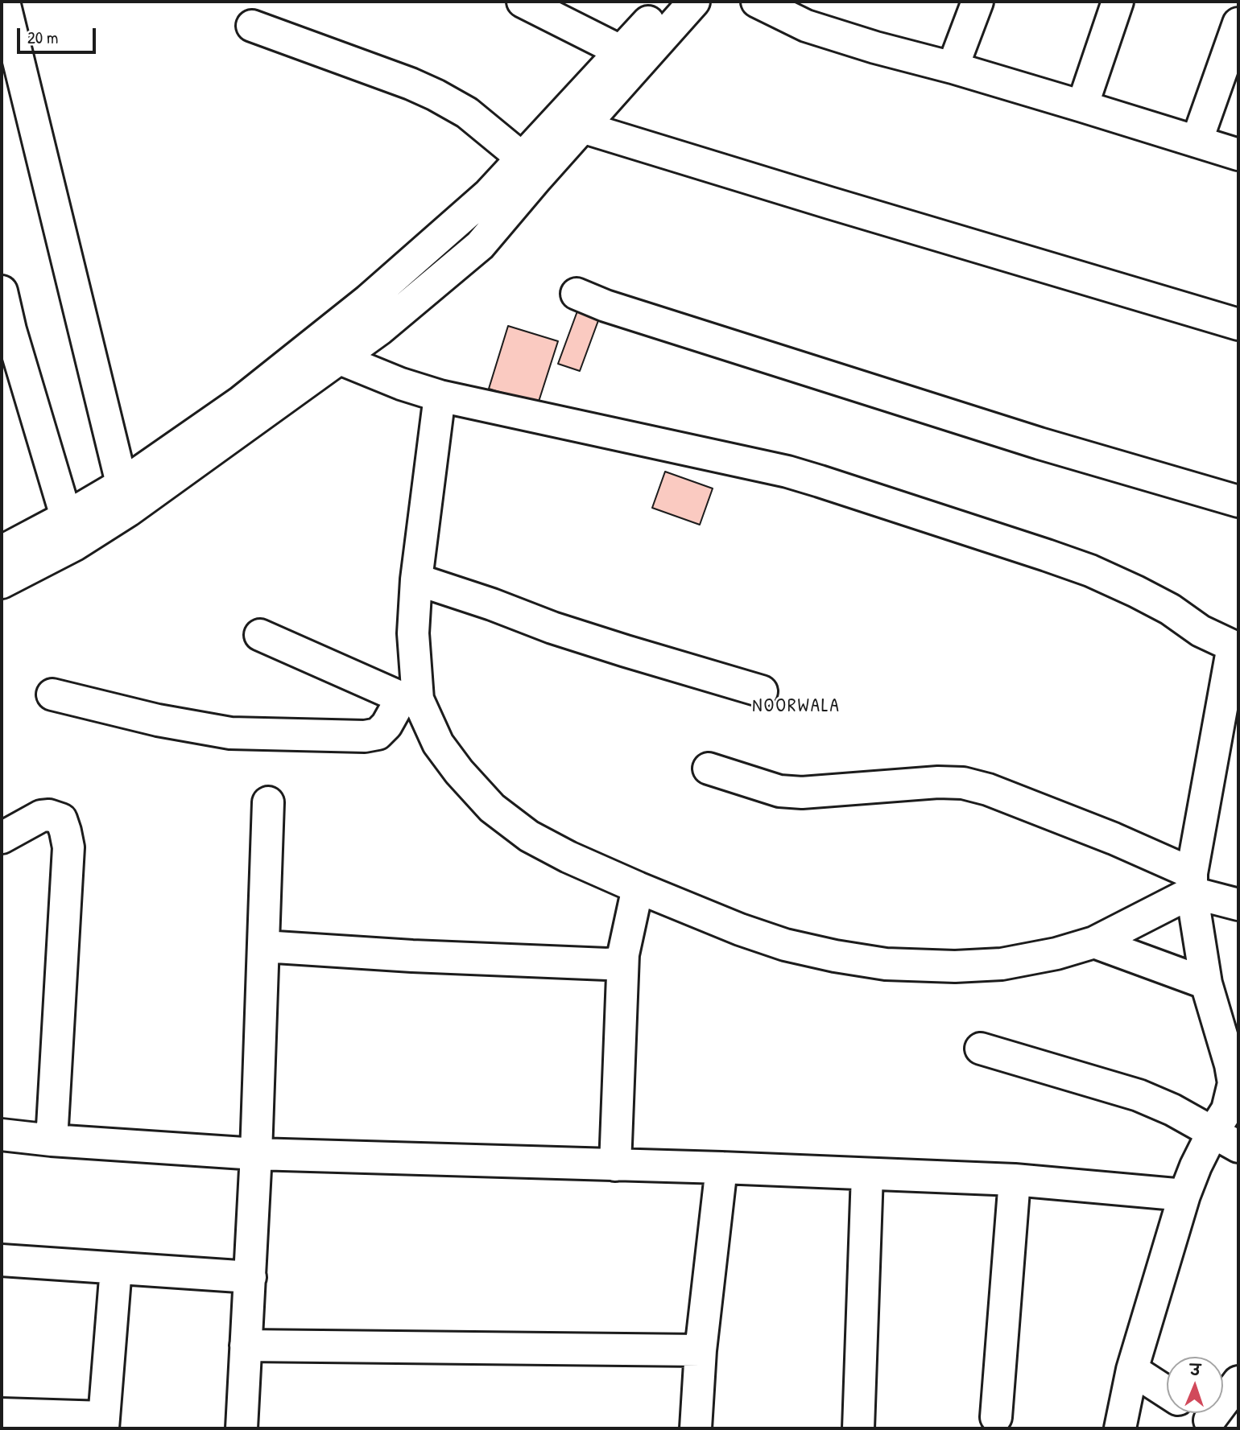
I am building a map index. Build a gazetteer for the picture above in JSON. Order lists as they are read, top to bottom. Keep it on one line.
{"districts":["NOORWALA"],"scale_bar":"20 m","north":"top"}
